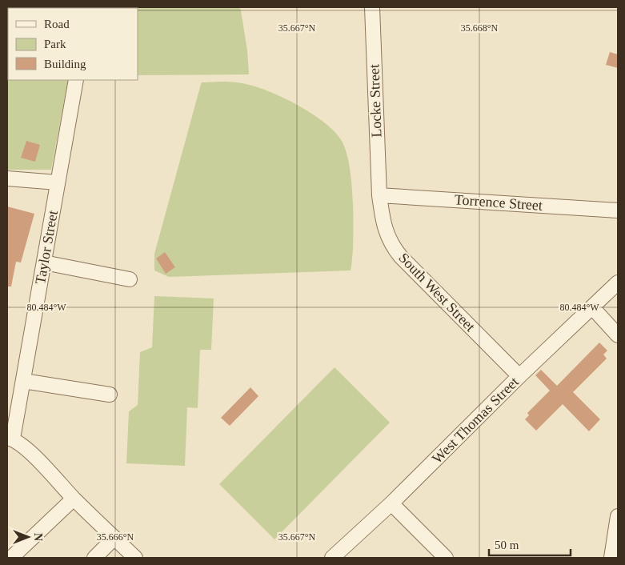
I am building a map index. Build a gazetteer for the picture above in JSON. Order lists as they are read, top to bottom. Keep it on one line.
{"streets":{"street":["Locke Street","Torrence Street","Taylor Street","South West Street","West Thomas Street"]},"crossings":[["Locke Street","Torrence Street"],["Locke Street","South West Street"],["Torrence Street","South West Street"],["South West Street","West Thomas Street"]],"legend":["Road","Park","Building"],"scale_bar":"50 m","north":"right","coordinates":["35.667°N","35.668°N","80.484°W","35.666°N"]}
